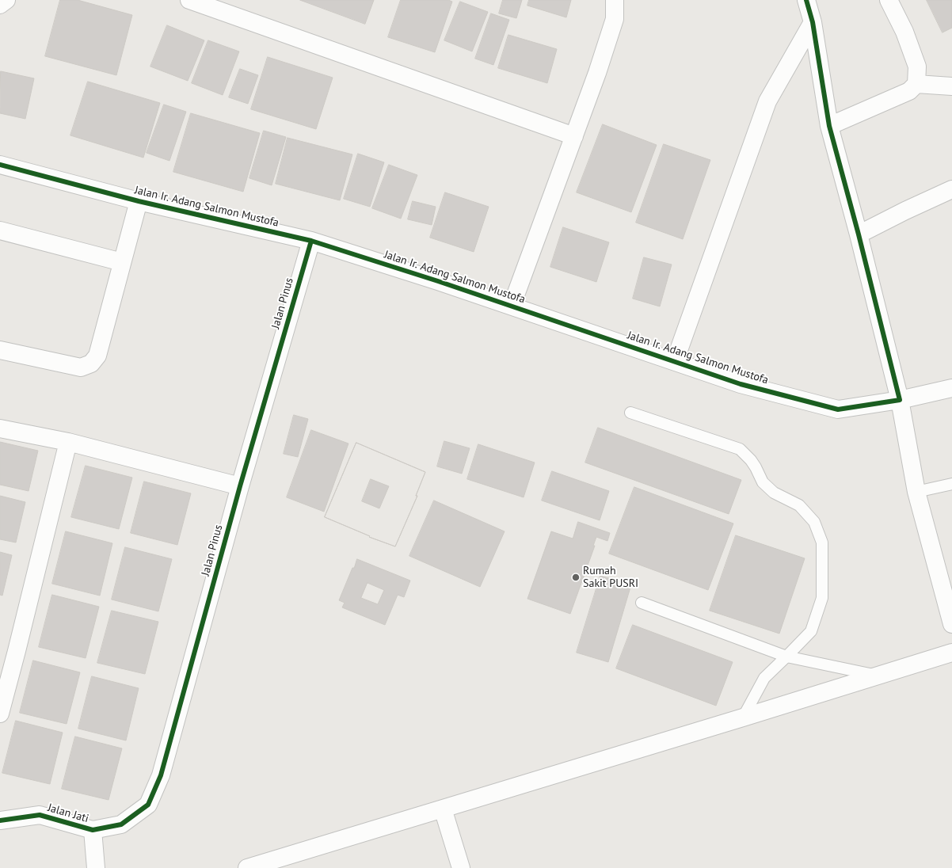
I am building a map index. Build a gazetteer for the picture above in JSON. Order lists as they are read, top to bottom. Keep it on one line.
{"streets":{"street":["Jalan Ir. Adang Salmon Mustofa","Jalan Pinus","Jalan Jati"]},"crossings":[["Jalan Ir. Adang Salmon Mustofa","Jalan Pinus"],["Jalan Pinus","Jalan Jati"]],"places":["Rumah Sakit PUSRI"]}
